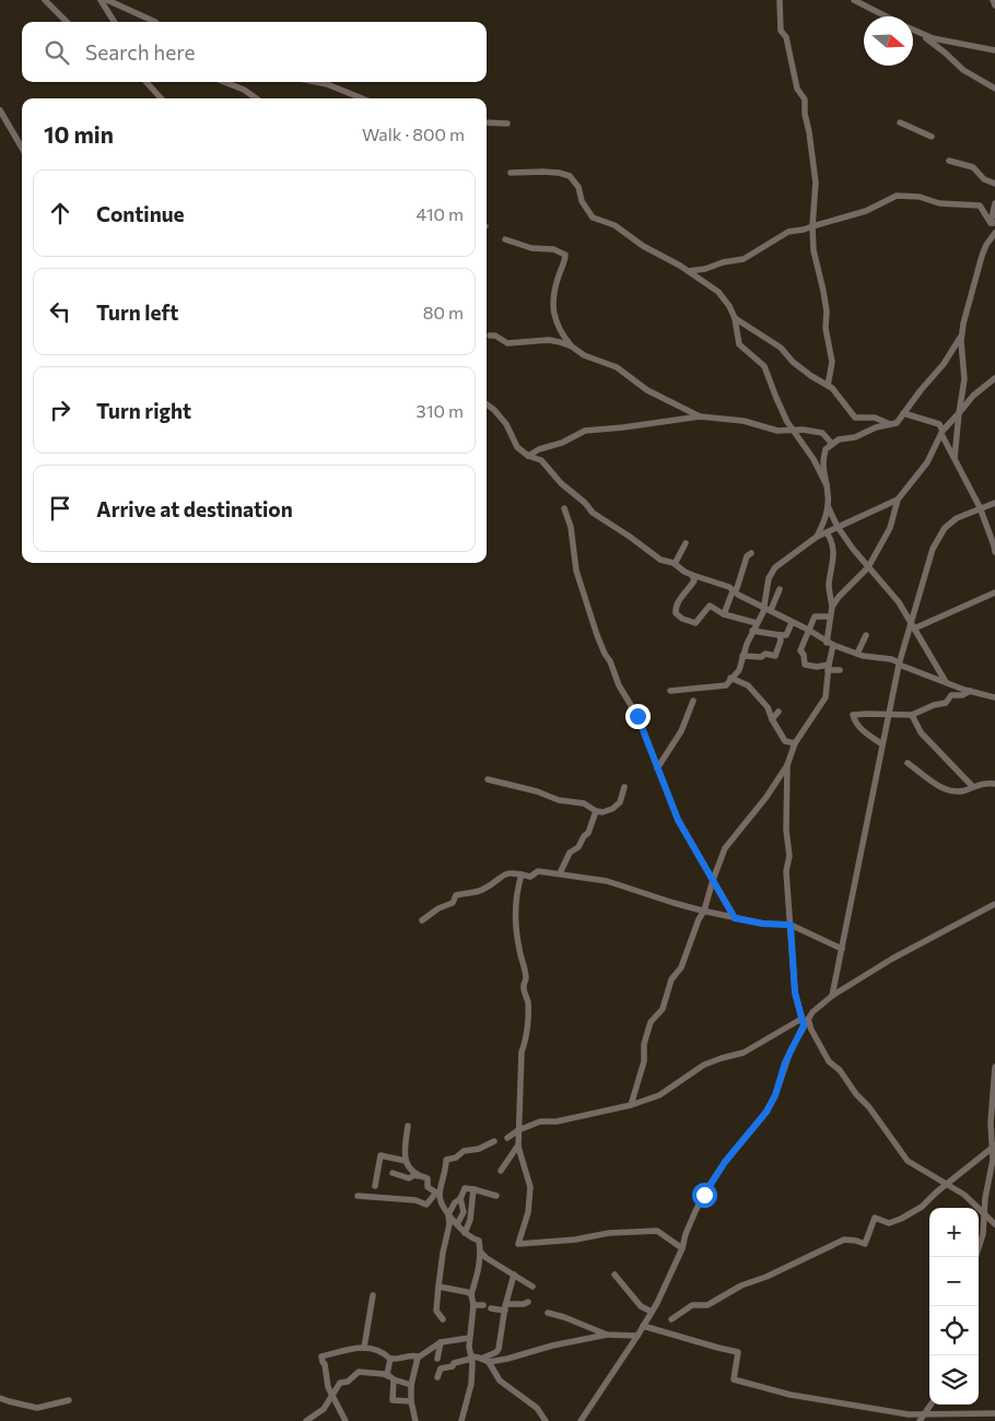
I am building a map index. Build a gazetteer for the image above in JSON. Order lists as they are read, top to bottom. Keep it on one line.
{"north":"right","page":{"search":"Search here","heading":["10 min","Walk · 800 m"],"list":[["Continue","410 m"],["Turn left","80 m"],["Turn right","310 m"],"Arrive at destination"],"map_buttons":["+","−"]}}
